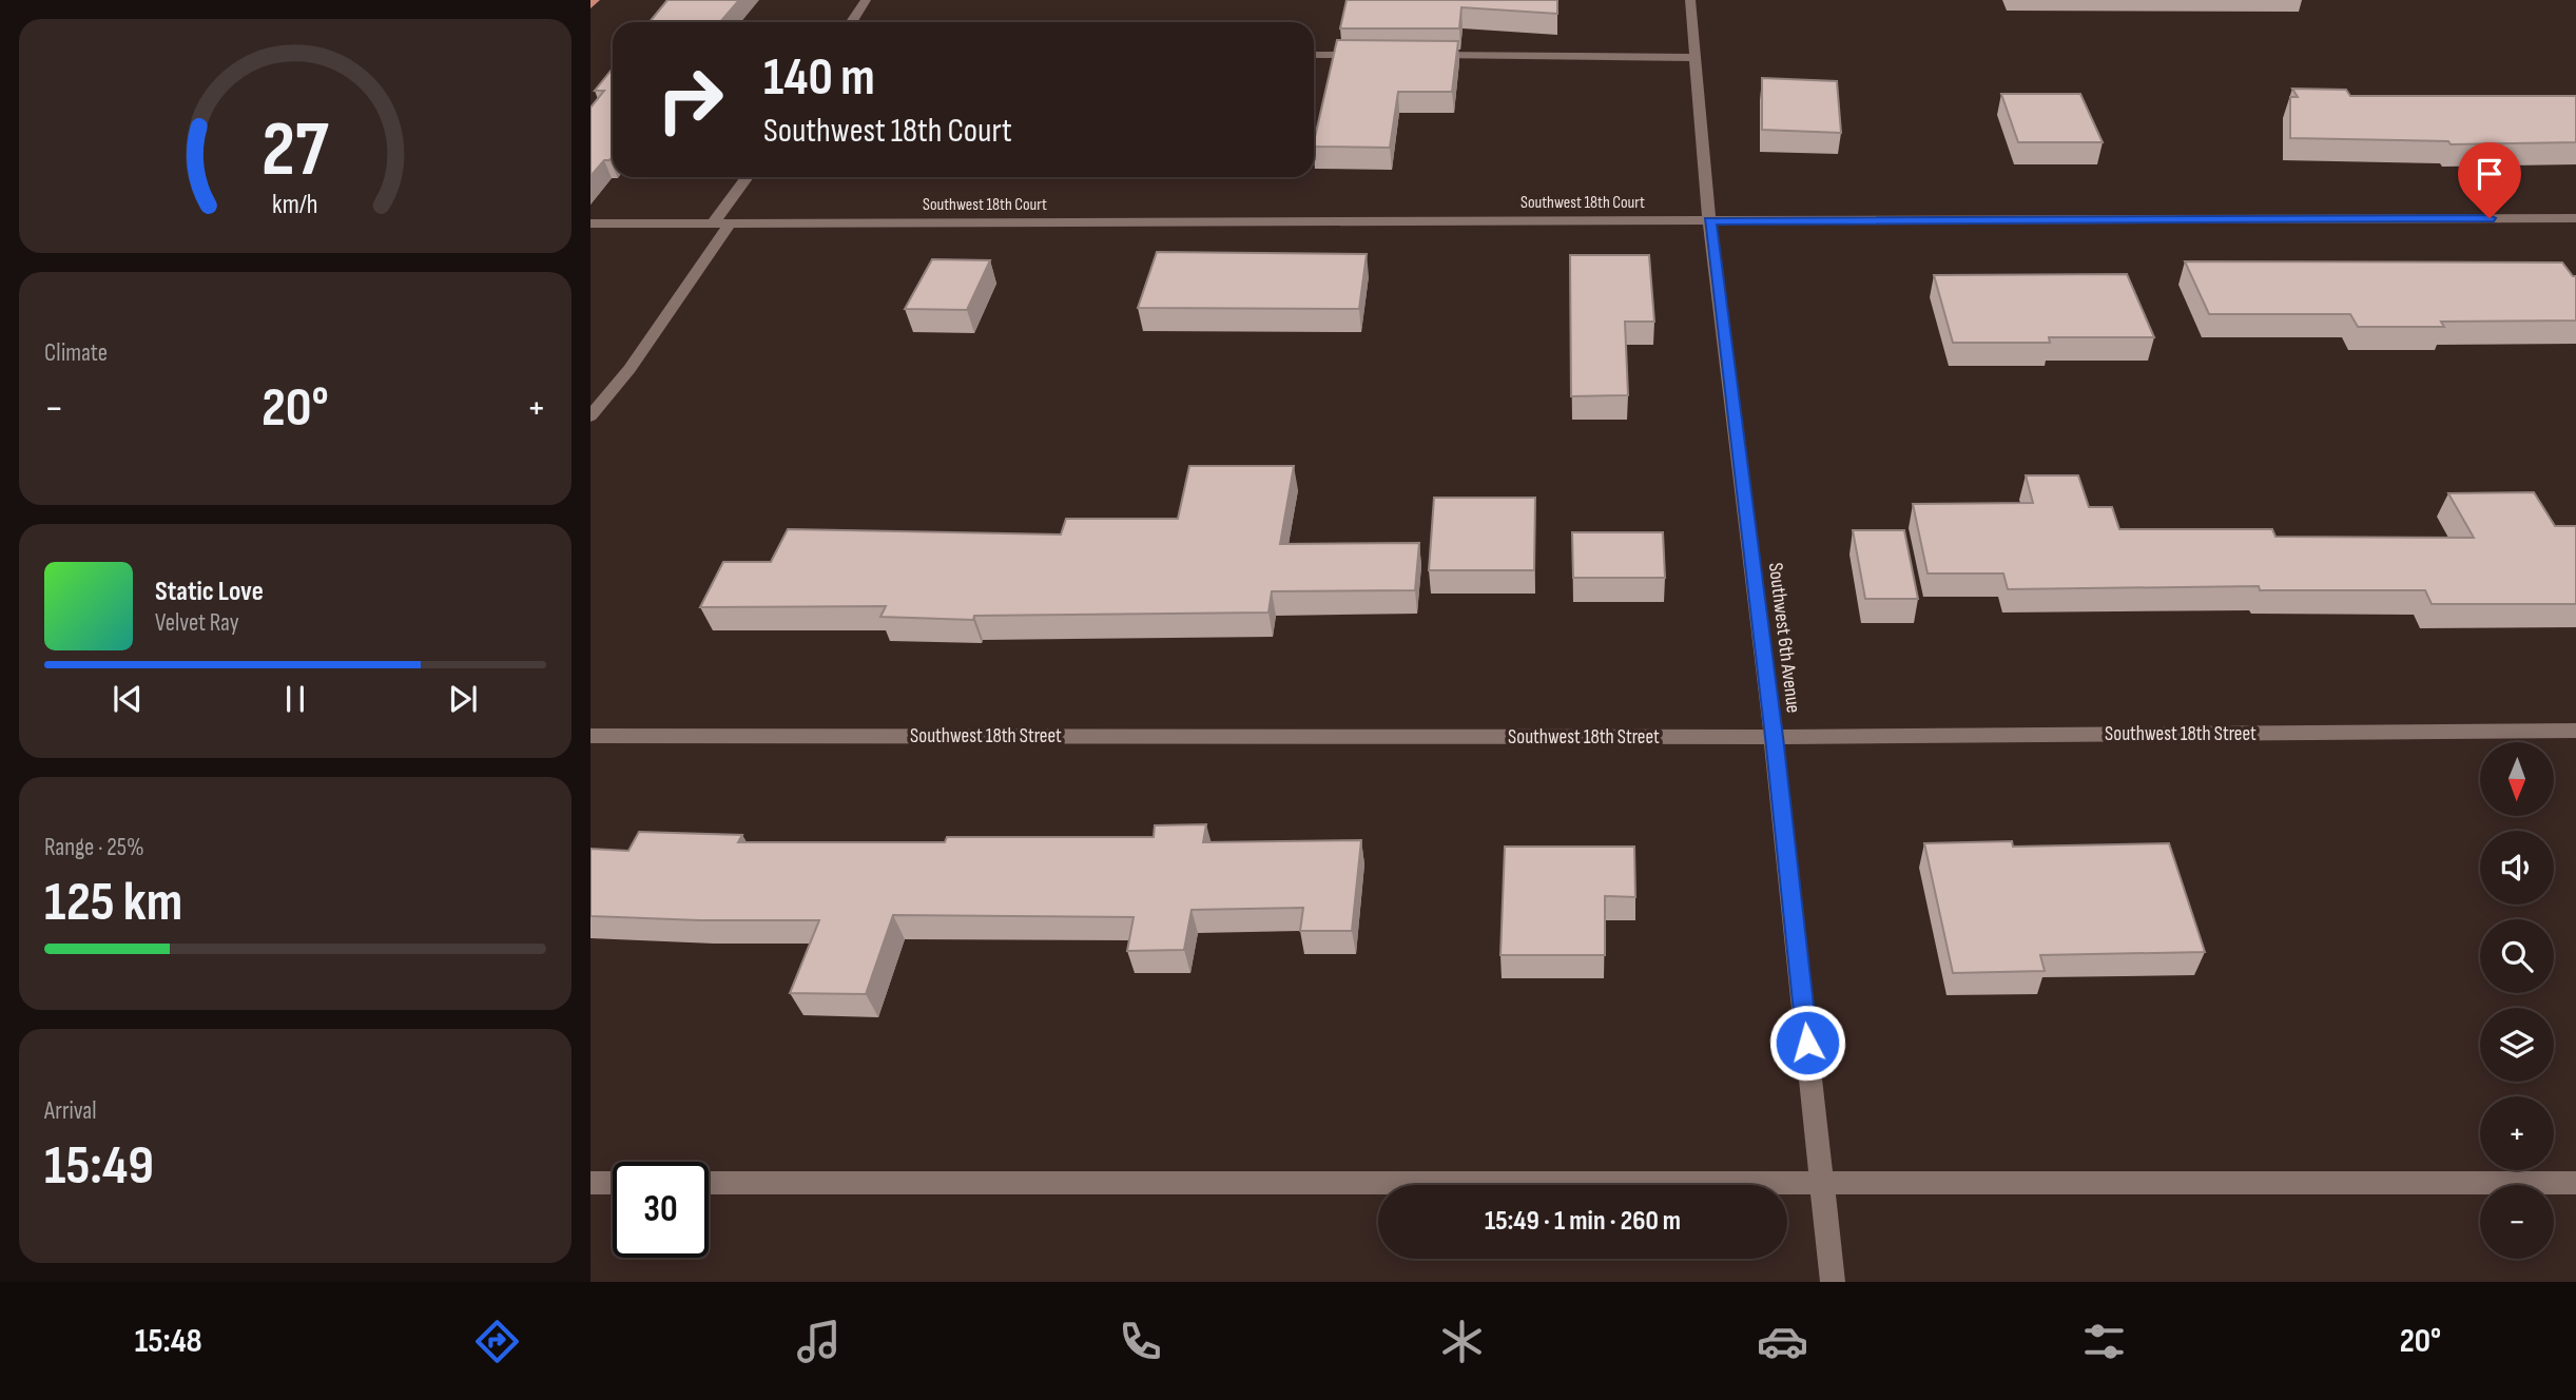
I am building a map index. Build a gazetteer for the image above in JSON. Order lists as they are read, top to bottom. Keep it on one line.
{"streets":{"street":["Southwest 18th Court","Southwest 6th Avenue","Southwest 18th Street"]},"crossings":[["Southwest 18th Court","Southwest 6th Avenue"],["Southwest 6th Avenue","Southwest 18th Street"]],"north":"bottom","page":{"turn":["140 m","Southwest 18th Court"],"tile":["Climate",["Range · 25%","125 km"],["Arrival","15:49"]],"heat":["−","20°","+"],"song":["Static Love","Velvet Ray"],"map_buttons":["+","−"],"limit":"30","trip":"15:49 · 1 min · 260 m","tabs":["15:48","20°"],"gauge":["27","km/h"]}}
